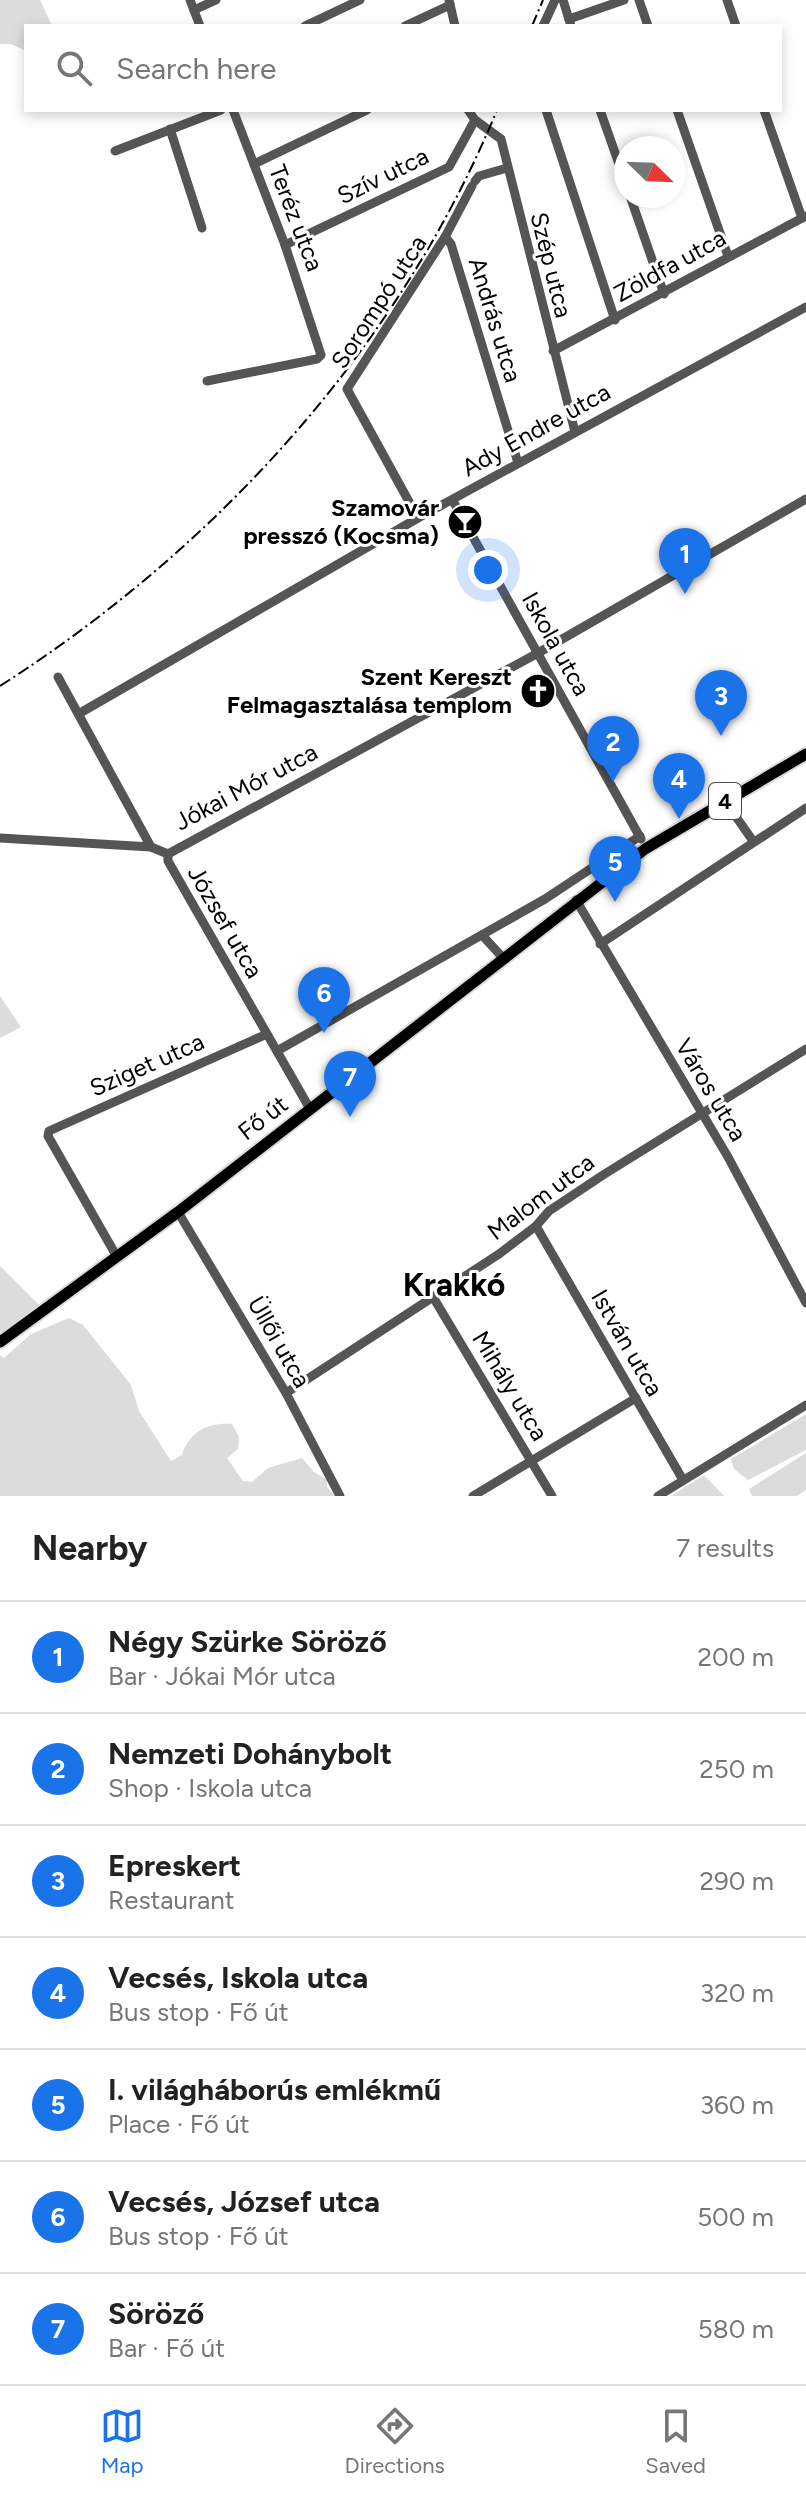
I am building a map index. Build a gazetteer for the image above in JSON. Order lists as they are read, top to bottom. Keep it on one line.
{"streets":{"main road":["4","Fő út"],"street":["Szív utca","Teréz utca","Szép utca","Zöldfa utca","Sorompó utca","András utca","Ady Endre utca","Iskola utca","Jókai Mór utca","József utca","Sziget utca","Város utca","Malom utca","Üllői utca","István utca","Mihály utca"]},"crossings":[["Szív utca","Teréz utca"],["Szív utca","Szép utca"],["Szép utca","Zöldfa utca"],["Szép utca","Sorompó utca"],["Szép utca","Ady Endre utca"],["Sorompó utca","András utca"],["Sorompó utca","Ady Endre utca"],["András utca","Ady Endre utca"],["Ady Endre utca","Iskola utca"],["Iskola utca","Jókai Mór utca"],["Iskola utca","Fő út"],["Jókai Mór utca","József utca"],["József utca","Sziget utca"],["József utca","Fő út"],["Sziget utca","Fő út"],["Város utca","Fő út"],["Város utca","Malom utca"],["Fő út","Üllői utca"],["Malom utca","Üllői utca"],["Malom utca","István utca"],["Malom utca","Mihály utca"]],"districts":["Krakkó"],"places":{"bar":["Szamovár presszó (Kocsma)"],"church":["Szent Kereszt Felmagasztalása templom"]},"north":"bottom right","page":{"search":"Search here","pins":["1","3","2","4","5","6","7"],"heading":["Nearby","7 results"],"list":[{"mark":"1","name":"Négy Szürke Söröző","note":"Bar · Jókai Mór utca","value":"200 m"},{"mark":"2","name":"Nemzeti Dohánybolt","note":"Shop · Iskola utca","value":"250 m"},{"mark":"3","name":"Epreskert","note":"Restaurant","value":"290 m"},{"mark":"4","name":"Vecsés, Iskola utca","note":"Bus stop · Fő út","value":"320 m"},{"mark":"5","name":"I. világháborús emlékmű","note":"Place · Fő út","value":"360 m"},{"mark":"6","name":"Vecsés, József utca","note":"Bus stop · Fő út","value":"500 m"},{"mark":"7","name":"Söröző","note":"Bar · Fő út","value":"580 m"}],"nav":["Map","Directions","Saved"]}}
